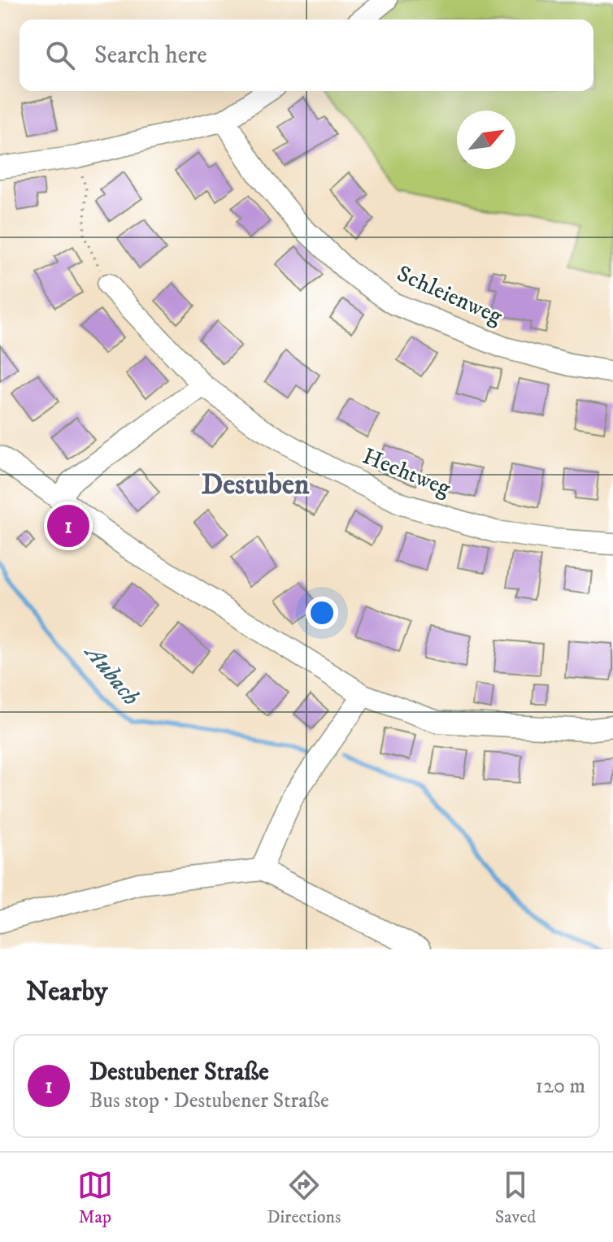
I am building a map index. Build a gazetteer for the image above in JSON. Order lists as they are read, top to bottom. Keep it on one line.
{"streets":{"street":["Schleienweg","Hechtweg"]},"districts":["Destuben"],"water":["Aubach"],"north":"top right","page":{"search":"Search here","pins":"1","heading":"Nearby","list":[{"mark":"1","name":"Destubener Straße","note":"Bus stop · Destubener Straße","value":"120 m"}],"nav":["Map","Directions","Saved"]}}
